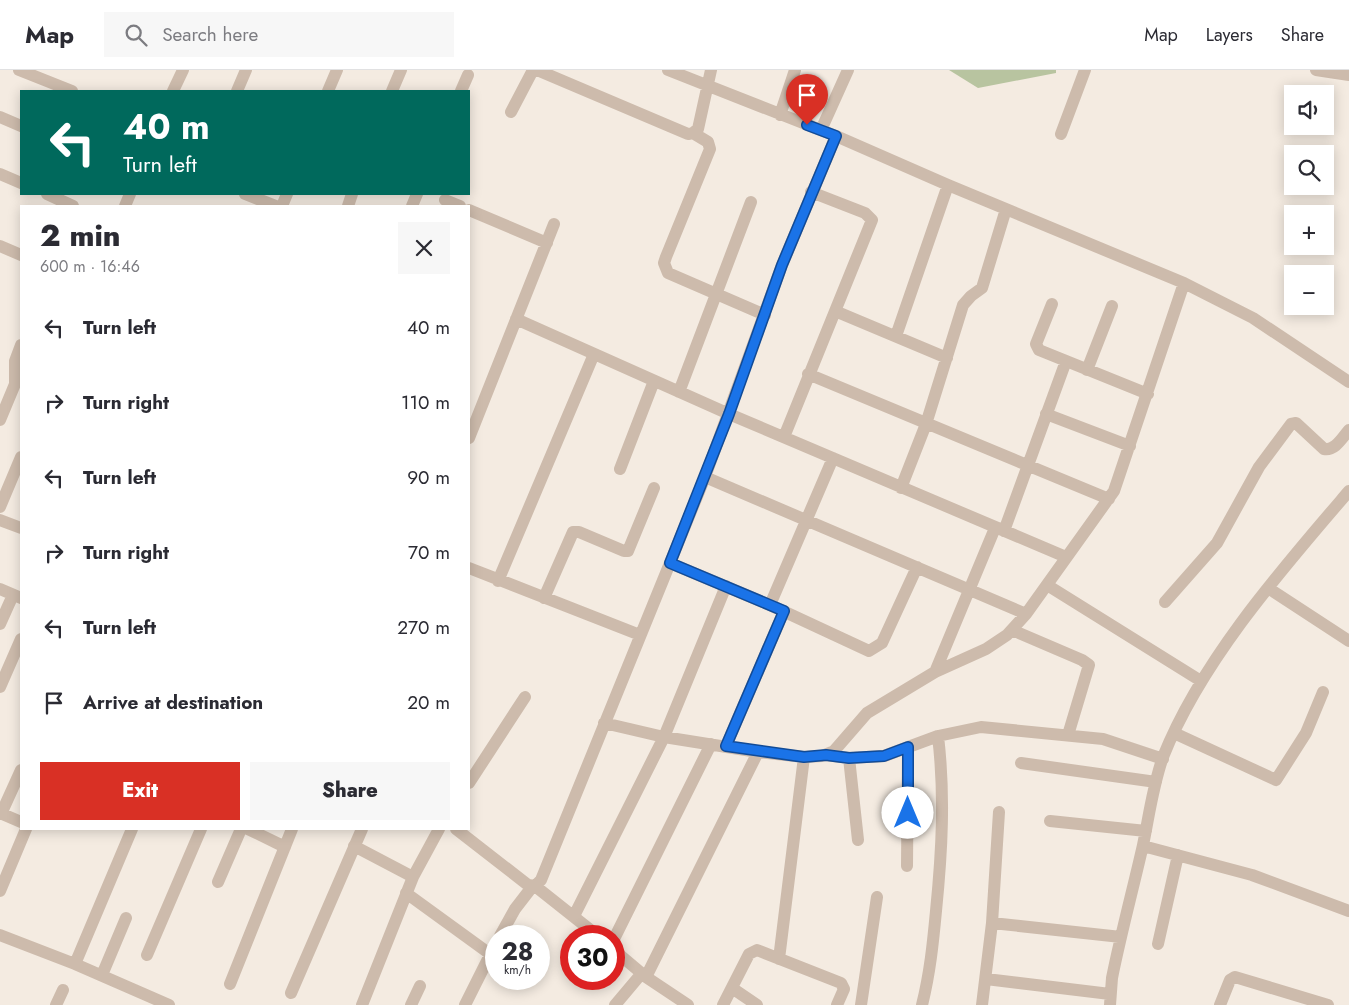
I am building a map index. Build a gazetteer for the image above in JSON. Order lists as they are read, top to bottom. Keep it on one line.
{"page":{"header":"Map","search":"Search here","nav":["Map","Layers","Share"],"map_buttons":["+","−"],"turn":["40 m","Turn left"],"heading":["2 min","600 m · 16:46"],"list":[{"name":"Turn left","value":"40 m"},{"name":"Turn right","value":"110 m"},{"name":"Turn left","value":"90 m"},{"name":"Turn right","value":"70 m"},{"name":"Turn left","value":"270 m"},{"name":"Arrive at destination","value":"20 m"}],"buttons":["Exit","Share"],"speed":"28 km/h","limit":"30"}}
